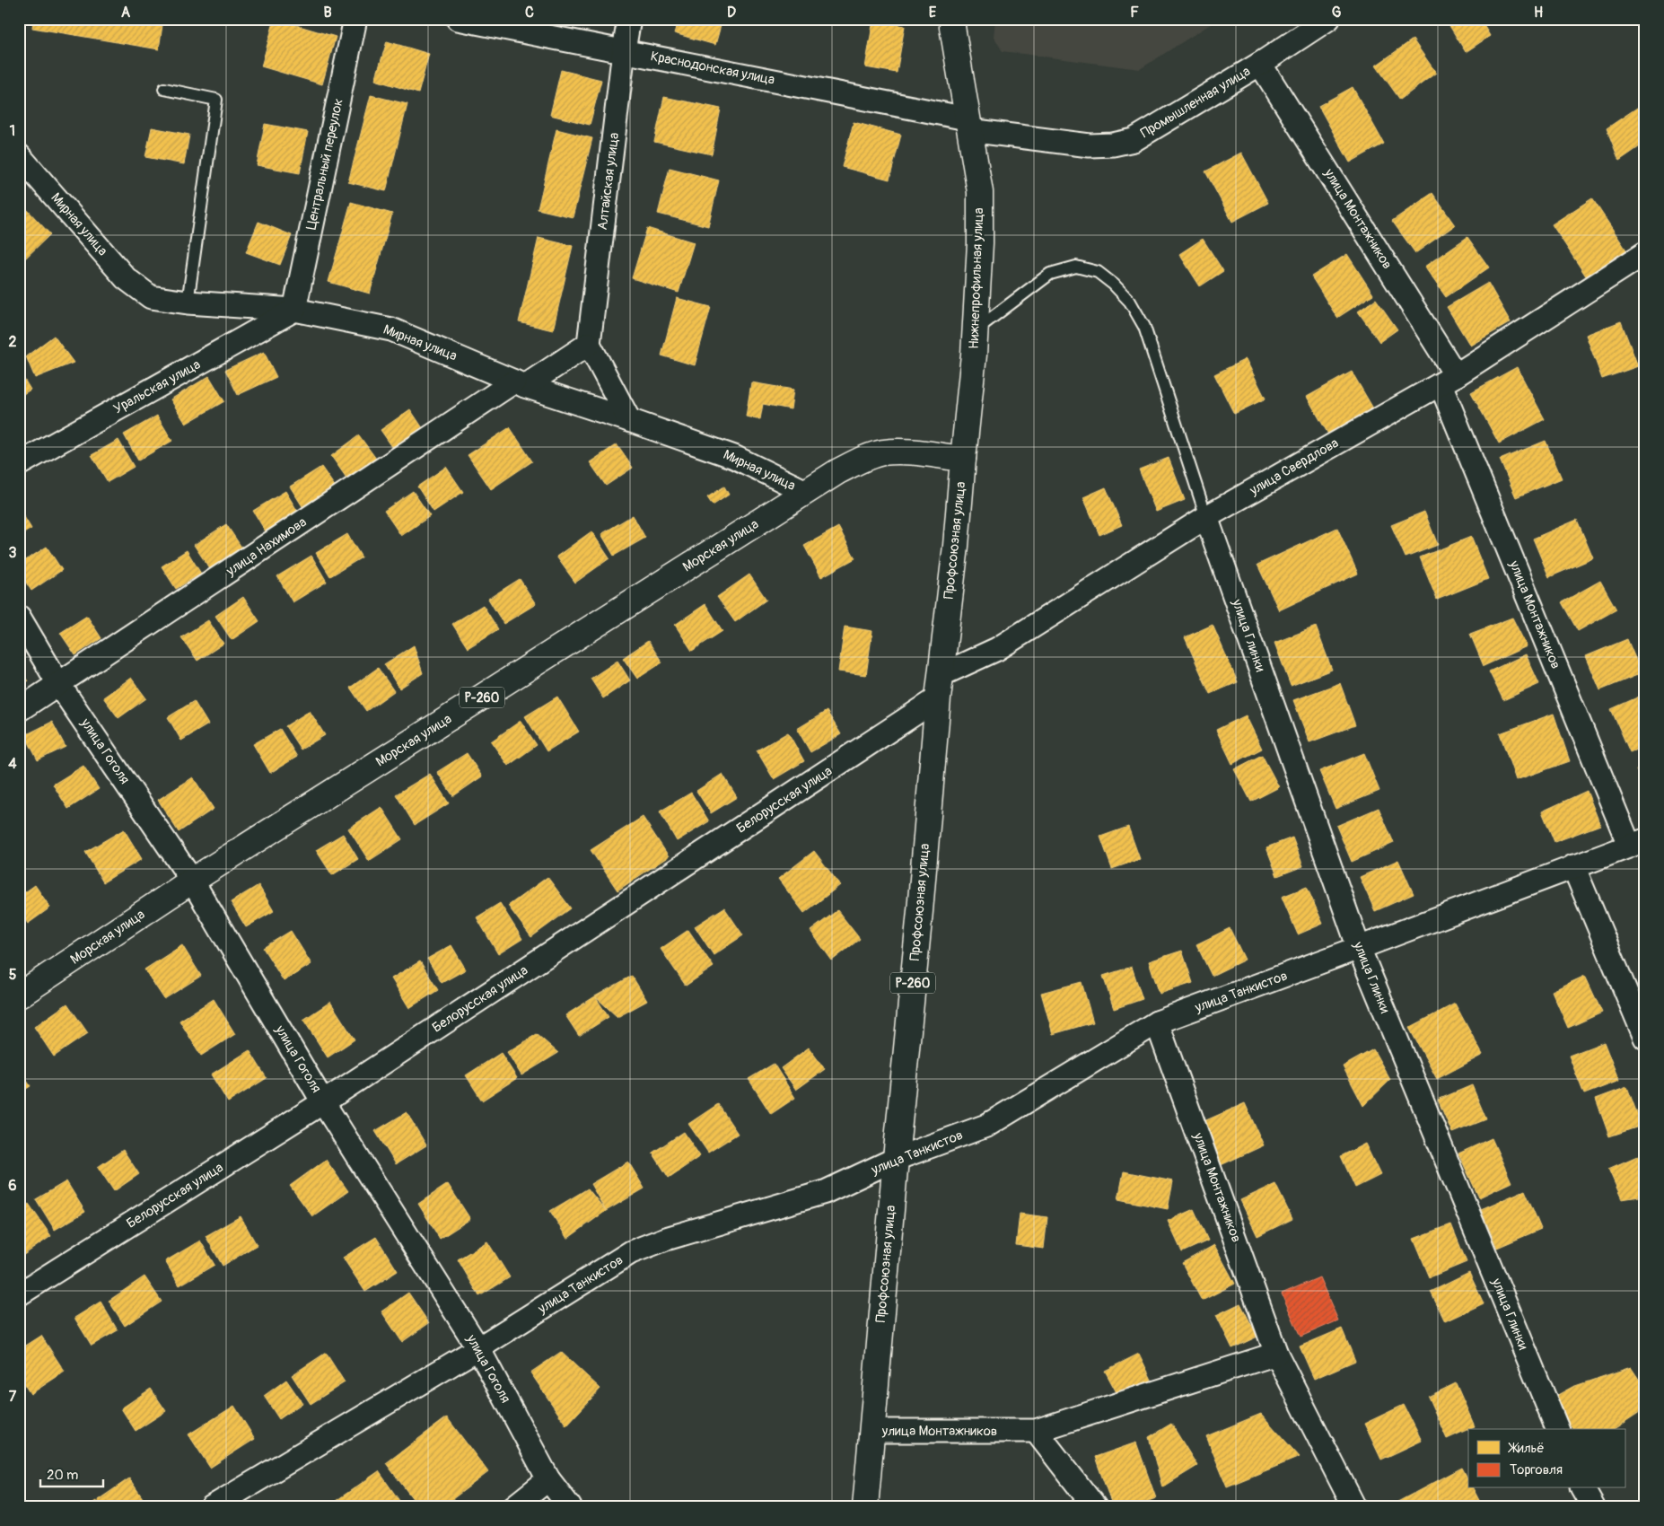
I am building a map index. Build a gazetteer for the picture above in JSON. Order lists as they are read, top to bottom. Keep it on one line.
{"streets":{"main road":["Нижнепрофильная улица","Профсоюзная улица","Морская улица","Р-260"],"street":["Краснодонская улица","Промышленная улица","Центральный переулок","Алтайская улица","улица Монтажников","Мирная улица","Уральская улица","улица Свердлова","улица Нахимова","улица Глинки","улица Гоголя","Белорусская улица","улица Танкистов"]},"crossings":[["Краснодонская улица","Промышленная улица"],["Краснодонская улица","Алтайская улица"],["Краснодонская улица","Нижнепрофильная улица"],["Промышленная улица","улица Монтажников"],["Промышленная улица","Нижнепрофильная улица"],["Центральный переулок","Мирная улица"],["Центральный переулок","Уральская улица"],["Алтайская улица","улица Нахимова"],["улица Монтажников","улица Свердлова"],["улица Монтажников","Профсоюзная улица"],["улица Монтажников","улица Танкистов"],["Мирная улица","Уральская улица"],["Мирная улица","Морская улица"],["Мирная улица","улица Нахимова"],["Нижнепрофильная улица","Профсоюзная улица"],["Нижнепрофильная улица","Морская улица"],["улица Свердлова","Профсоюзная улица"],["улица Свердлова","улица Глинки"],["улица Свердлова","Белорусская улица"],["Профсоюзная улица","Морская улица"],["Профсоюзная улица","Белорусская улица"],["Профсоюзная улица","улица Танкистов"],["Морская улица","улица Гоголя"],["улица Нахимова","улица Гоголя"],["улица Глинки","улица Танкистов"],["улица Гоголя","Белорусская улица"],["улица Гоголя","улица Танкистов"]],"legend":["Жильё","Торговля"],"scale_bar":"20 m","grid":{"columns":["A","B","C","D","E","F","G","H"],"rows":["1","2","3","4","5","6","7"]}}
